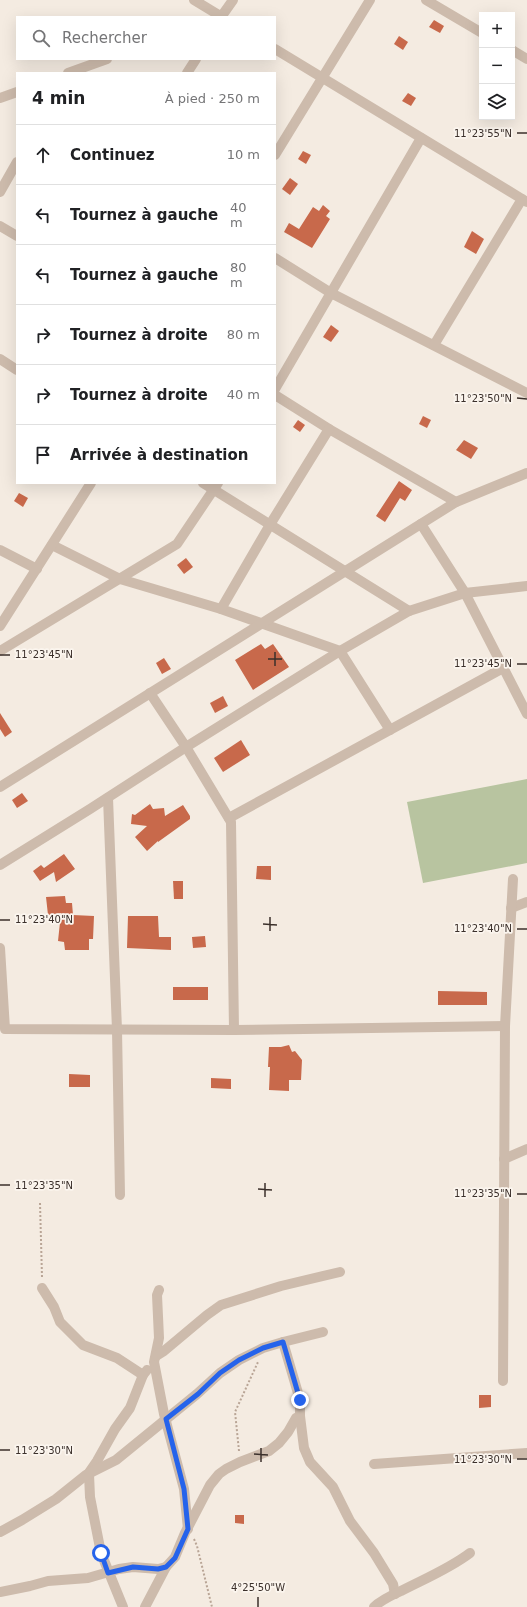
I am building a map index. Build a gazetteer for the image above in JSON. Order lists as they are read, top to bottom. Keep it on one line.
{"page":{"map_buttons":["+","−"],"search":"Rechercher","heading":["4 min","À pied · 250 m"],"list":[["Continuez","10 m"],["Tournez à gauche","40 m"],["Tournez à gauche","80 m"],["Tournez à droite","80 m"],["Tournez à droite","40 m"],"Arrivée à destination"]},"coordinates":["11°23'55\"N","11°23'50\"N","11°23'45\"N","11°23'40\"N","11°23'35\"N","11°23'30\"N","4°25'50\"W"]}
